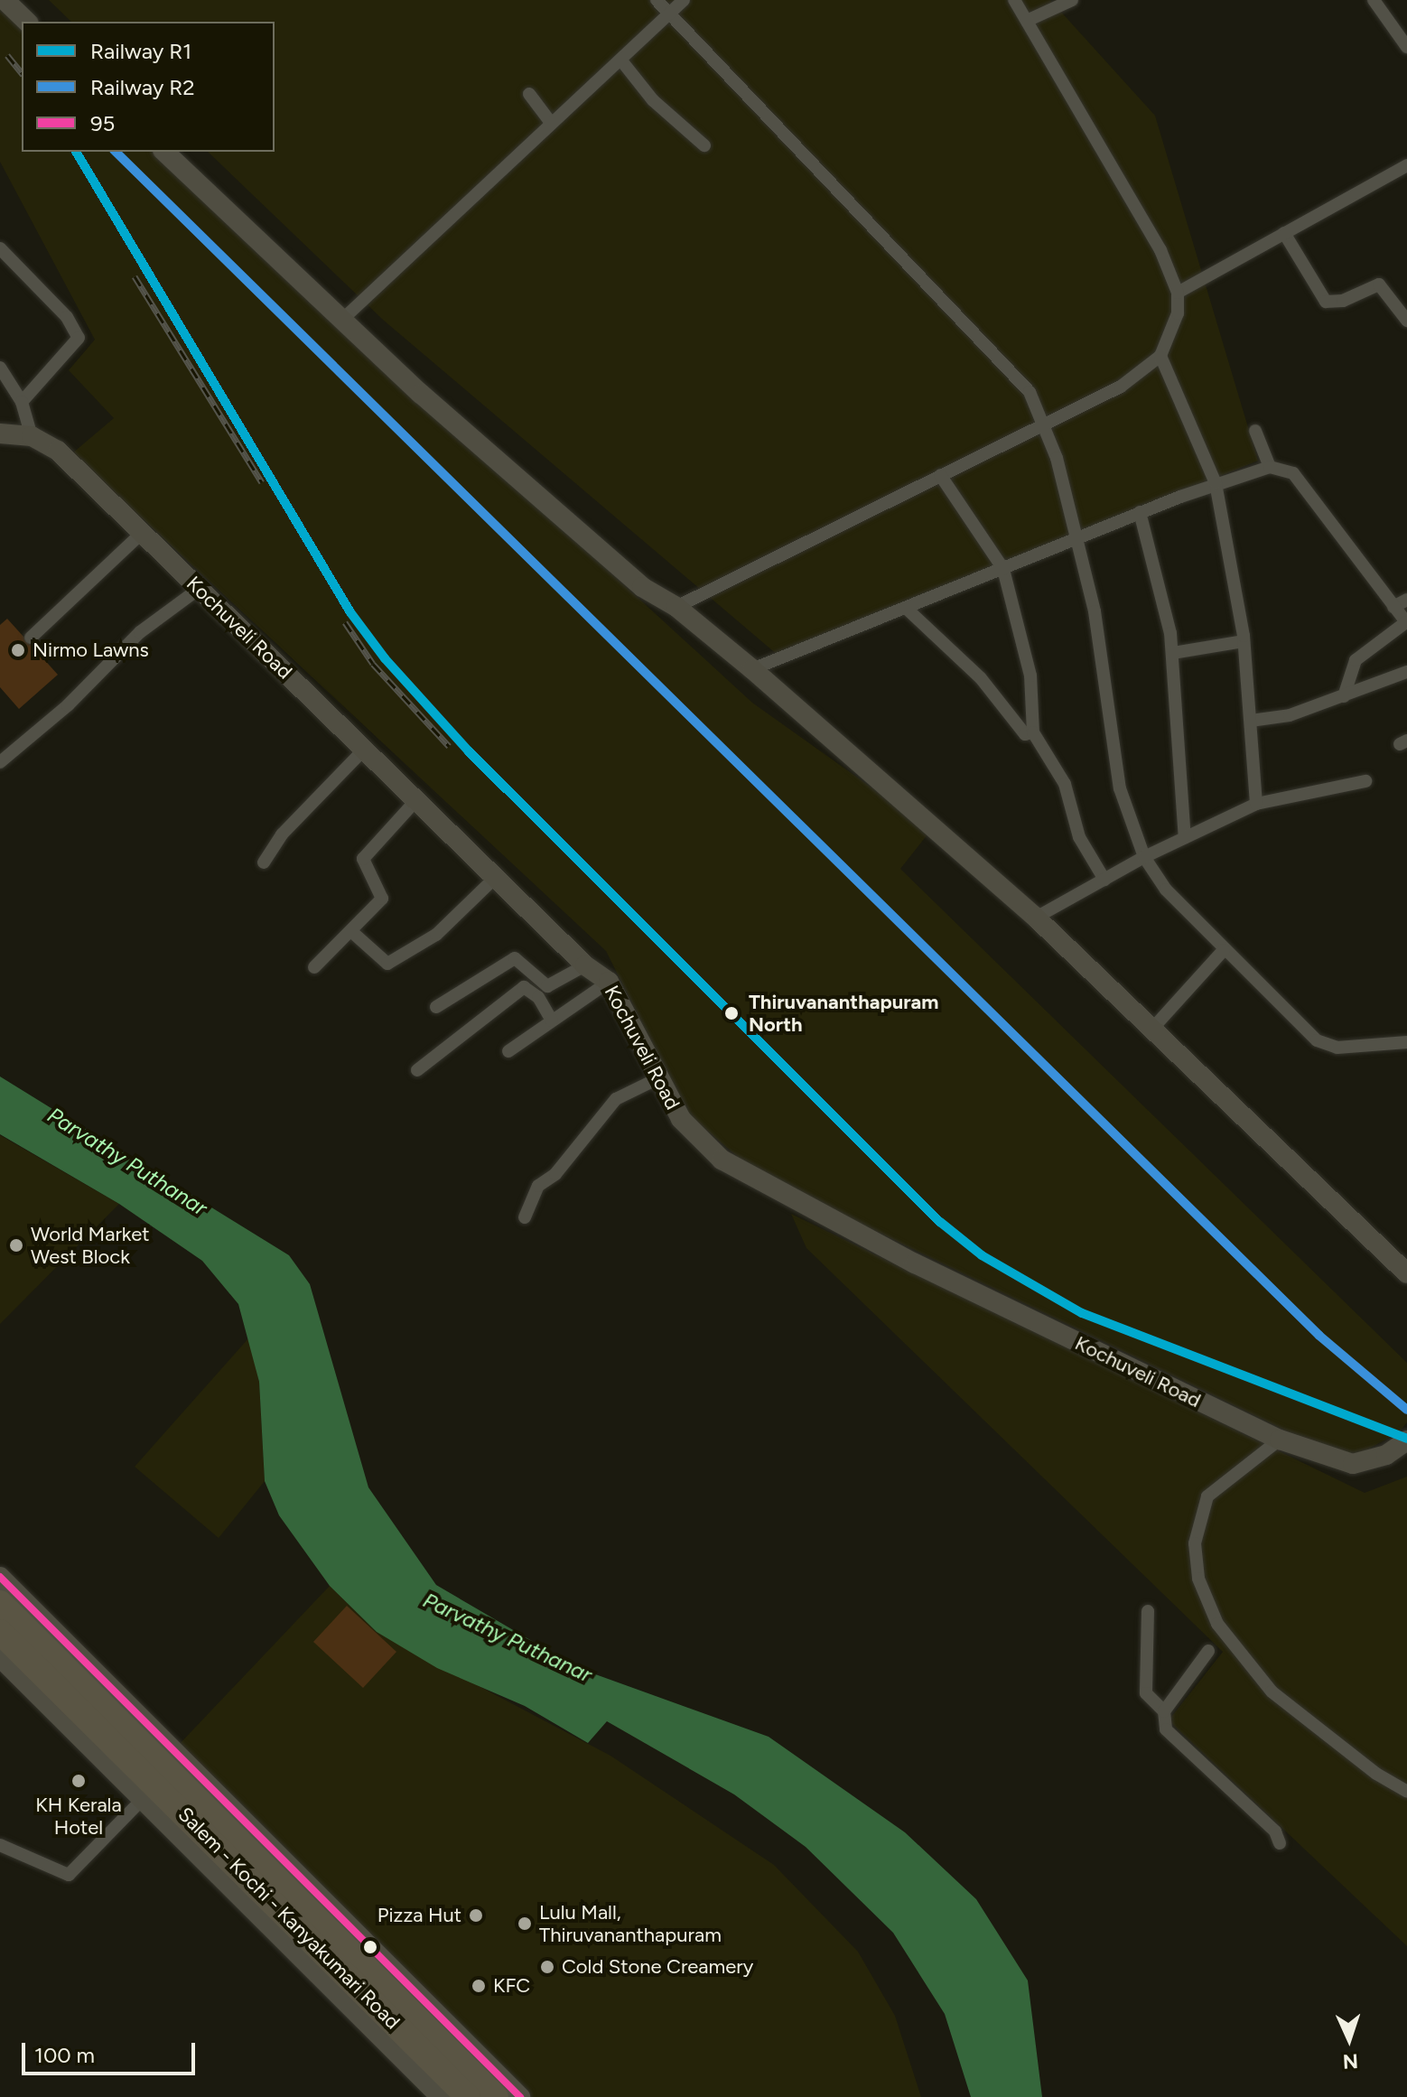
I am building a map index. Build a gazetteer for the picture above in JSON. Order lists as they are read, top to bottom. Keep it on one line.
{"streets":{"highway":["Salem - Kochi - Kanyakumari Road"],"street":["Kochuveli Road"]},"water":["Parvathy Puthanar"],"places":["Nirmo Lawns","Thiruvananthapuram North","World Market West Block","KH Kerala Hotel","Pizza Hut","Lulu Mall, Thiruvananthapuram","Cold Stone Creamery","KFC"],"lines":["rail line R1","rail line R2","transit line 95"],"legend":["Railway R1","Railway R2","95"],"scale_bar":"100 m","north":"bottom"}
